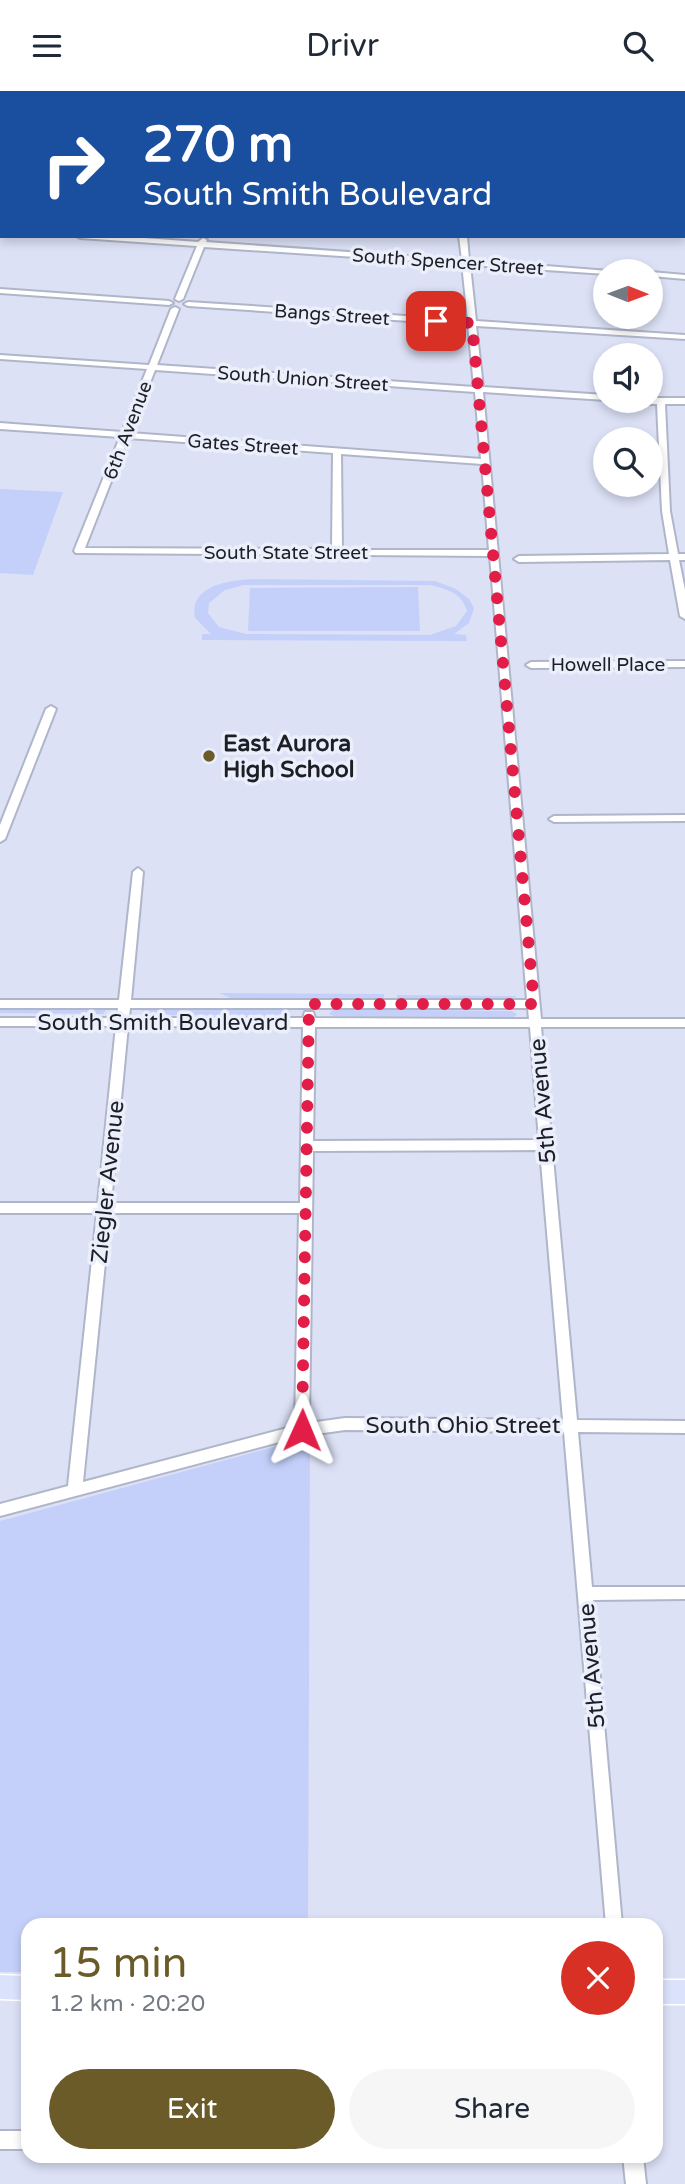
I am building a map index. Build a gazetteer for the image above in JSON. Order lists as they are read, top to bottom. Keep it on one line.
{"streets":{"street":["South Spencer Street","Bangs Street","South Union Street","6th Avenue","Gates Street","South State Street","Howell Place","South Smith Boulevard","5th Avenue","Ziegler Avenue","South Ohio Street"]},"crossings":[["South Spencer Street","6th Avenue"],["South Spencer Street","5th Avenue"],["Bangs Street","5th Avenue"],["South Union Street","6th Avenue"],["South Union Street","5th Avenue"],["6th Avenue","Gates Street"],["6th Avenue","South State Street"],["Gates Street","5th Avenue"],["South State Street","5th Avenue"],["South Smith Boulevard","5th Avenue"],["South Smith Boulevard","Ziegler Avenue"],["5th Avenue","South Ohio Street"],["Ziegler Avenue","South Ohio Street"]],"places":["East Aurora High School"],"north":"right","page":{"header":"Drivr","turn":["270 m","South Smith Boulevard"],"heading":["15 min","1.2 km · 20:20"],"buttons":["Exit","Share"]}}
